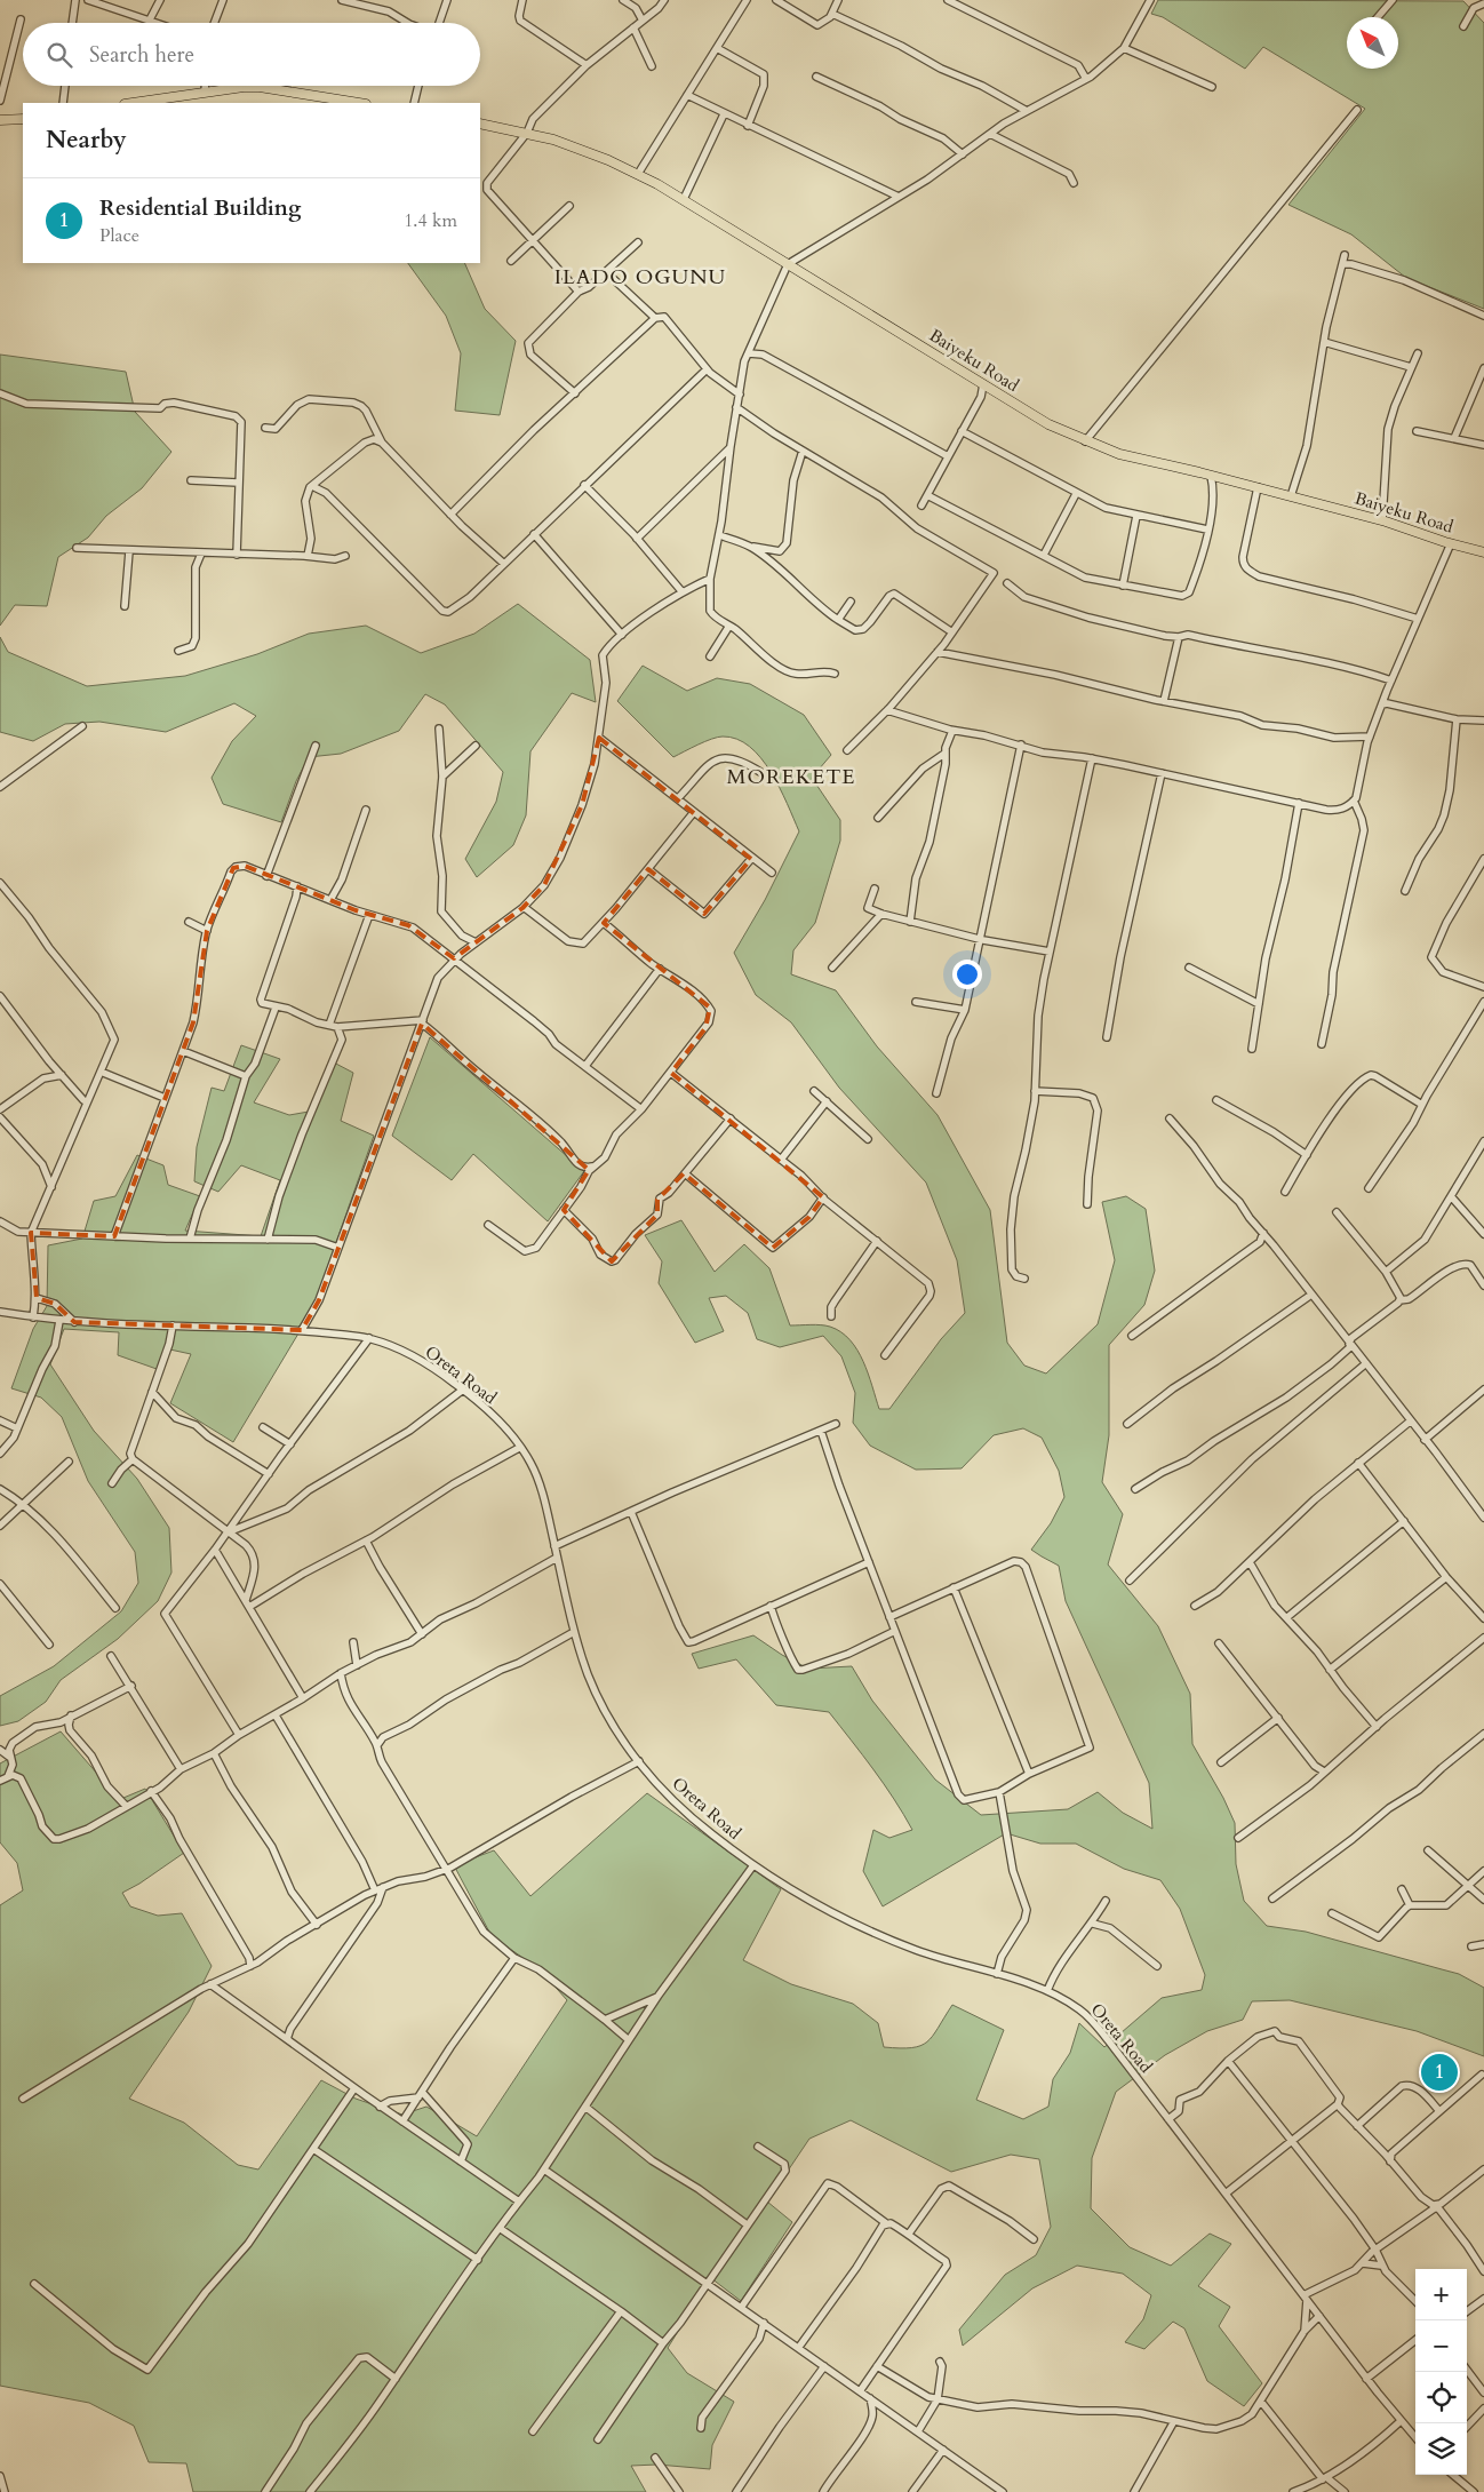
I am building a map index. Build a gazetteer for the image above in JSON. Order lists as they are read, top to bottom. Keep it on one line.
{"streets":{"main road":["Baiyeku Road"],"street":["Oreta Road"]},"districts":["ILADO OGUNU","MOREKETE"],"north":"top left","page":{"search":"Search here","heading":"Nearby","list":[{"mark":"1","name":"Residential Building","note":"Place","value":"1.4 km"}],"pins":"1","map_buttons":["+","−"]}}
